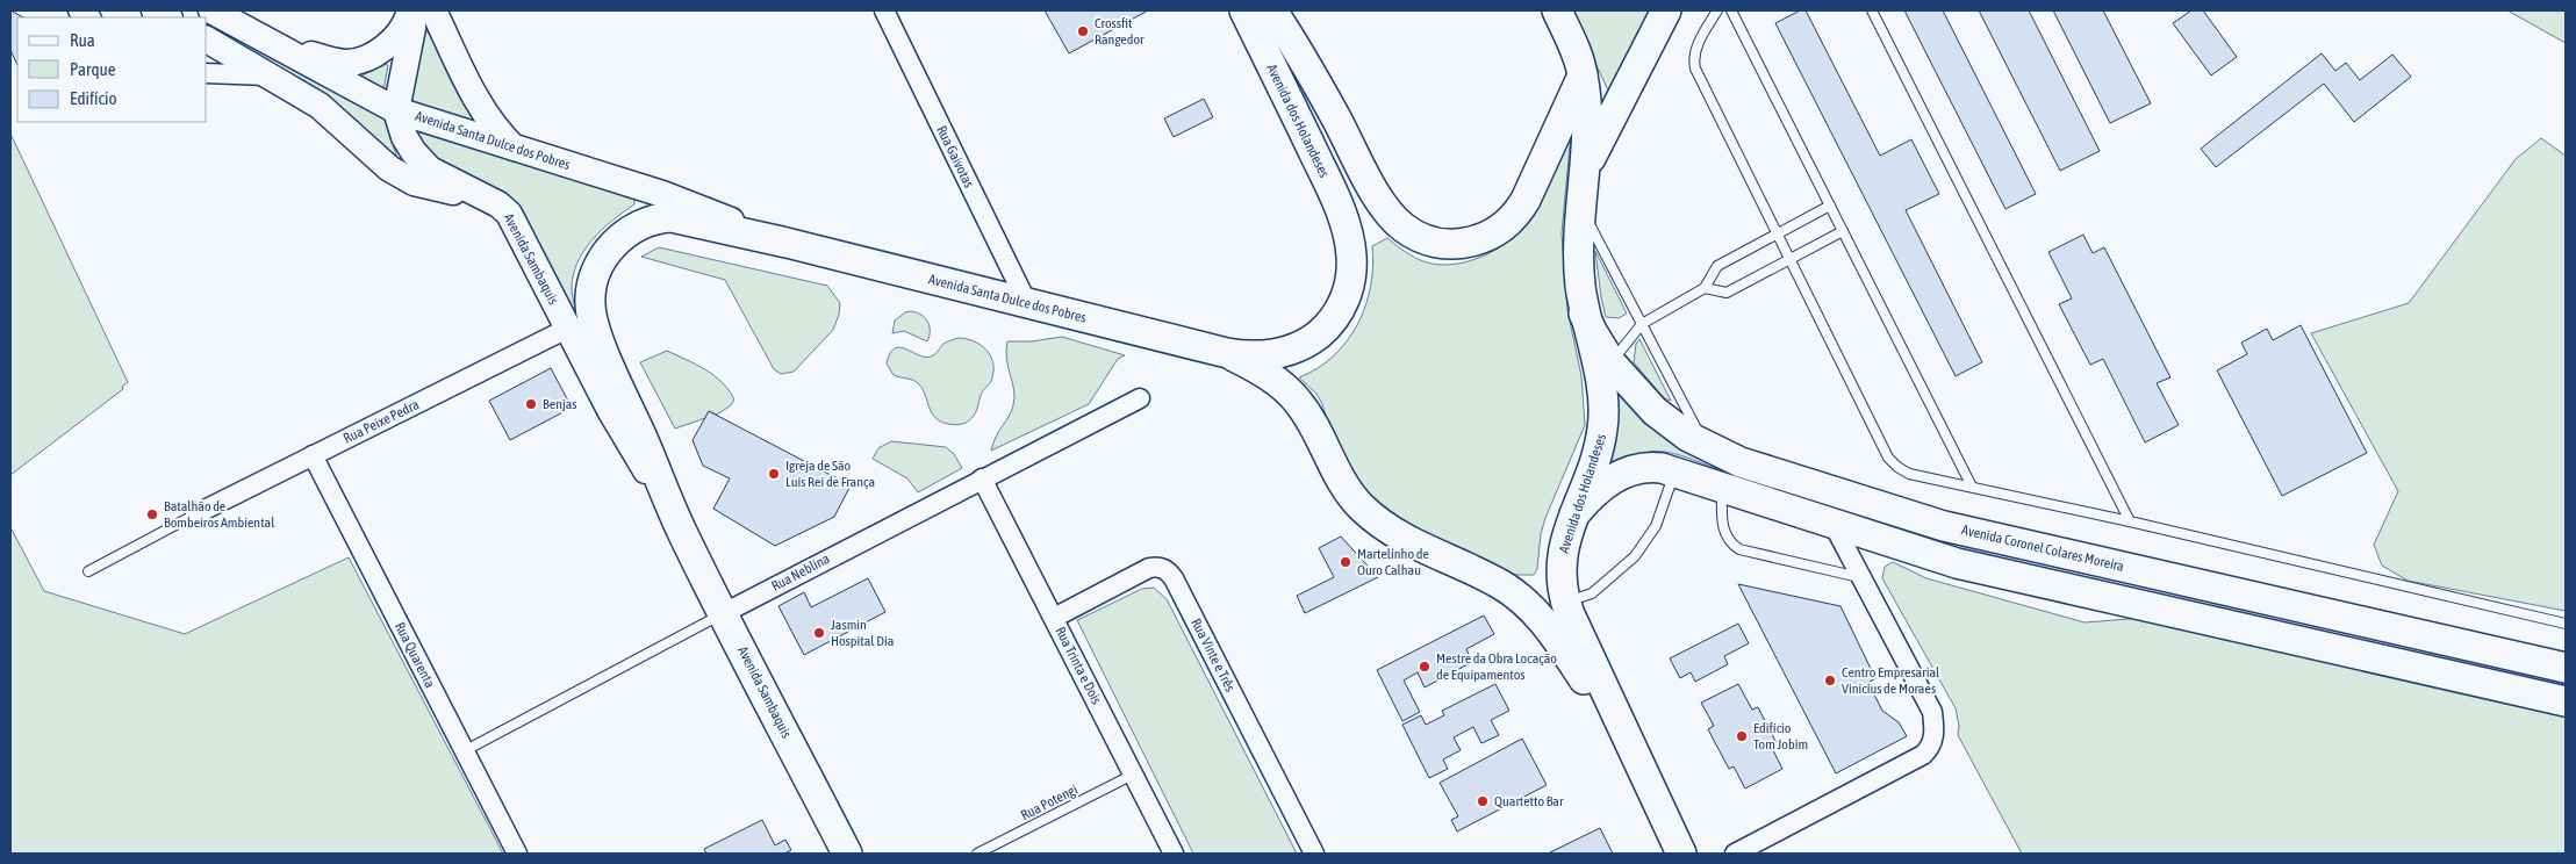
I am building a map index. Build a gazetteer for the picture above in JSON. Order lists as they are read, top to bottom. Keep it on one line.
{"streets":{"main road":["Avenida dos Holandeses","Avenida Santa Dulce dos Pobres","Avenida Sambaquis","Avenida Coronel Colares Moreira"],"street":["Rua Gaivotas","Rua Peixe Pedra","Rua Neblina","Rua Quarenta","Rua Vinte e Três","Rua Trinta e Dois"],"lane":["Rua Potengi"]},"crossings":[["Avenida dos Holandeses","Avenida Santa Dulce dos Pobres"],["Avenida dos Holandeses","Avenida Coronel Colares Moreira"],["Avenida Santa Dulce dos Pobres","Rua Gaivotas"],["Avenida Santa Dulce dos Pobres","Avenida Sambaquis"],["Avenida Sambaquis","Rua Peixe Pedra"],["Avenida Sambaquis","Rua Neblina"],["Rua Peixe Pedra","Rua Quarenta"],["Rua Neblina","Rua Quarenta"],["Rua Neblina","Rua Trinta e Dois"],["Rua Vinte e Três","Rua Trinta e Dois"],["Rua Trinta e Dois","Rua Potengi"]],"places":["Crossfit Rangedor","Benjas","Igreja de São Luís Rei de França","Batalhão de Bombeiros Ambiental","Martelinho de Ouro Calhau","Jasmin Hospital Dia","Mestre da Obra Locação de Equipamentos","Centro Empresarial Vinicius de Moraes","Edifício Tom Jobim","Quartetto Bar"],"legend":["Rua","Parque","Edifício"]}
